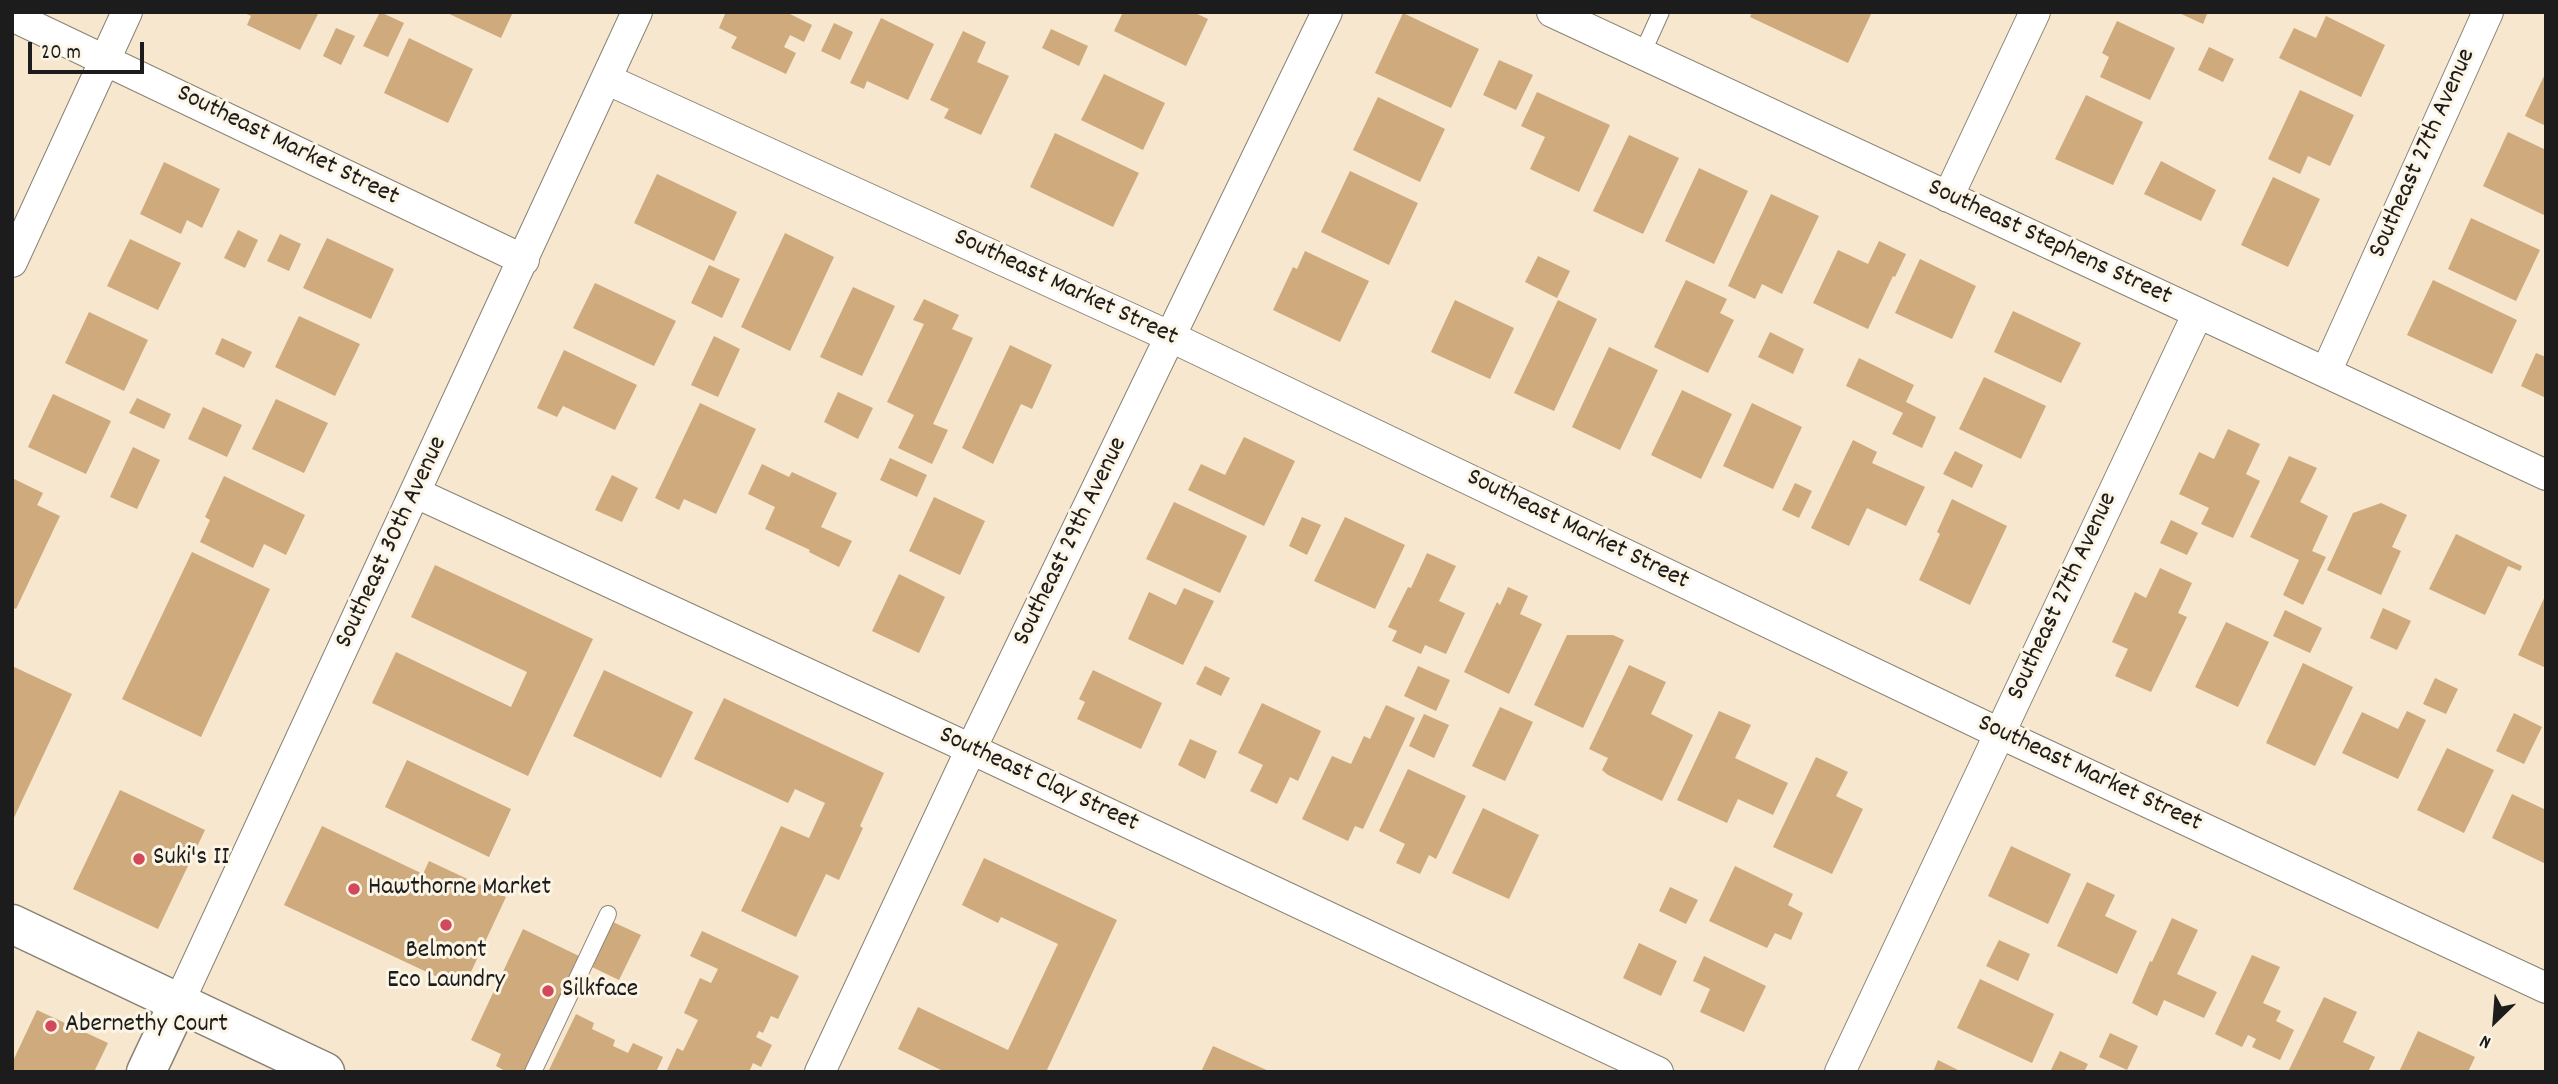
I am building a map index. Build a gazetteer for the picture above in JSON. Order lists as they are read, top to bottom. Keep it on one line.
{"streets":{"main road":["Southeast 30th Avenue"],"street":["Southeast Market Street","Southeast 27th Avenue","Southeast Stephens Street","Southeast 29th Avenue","Southeast Clay Street"]},"crossings":[["Southeast Market Street","Southeast 27th Avenue"],["Southeast Market Street","Southeast 29th Avenue"],["Southeast Market Street","Southeast 30th Avenue"],["Southeast 27th Avenue","Southeast Stephens Street"],["Southeast 29th Avenue","Southeast Clay Street"],["Southeast 30th Avenue","Southeast Clay Street"]],"places":["Suki's II","Hawthorne Market","Belmont Eco Laundry","Silkface","Abernethy Court"],"scale_bar":"20 m","north":"bottom left"}
